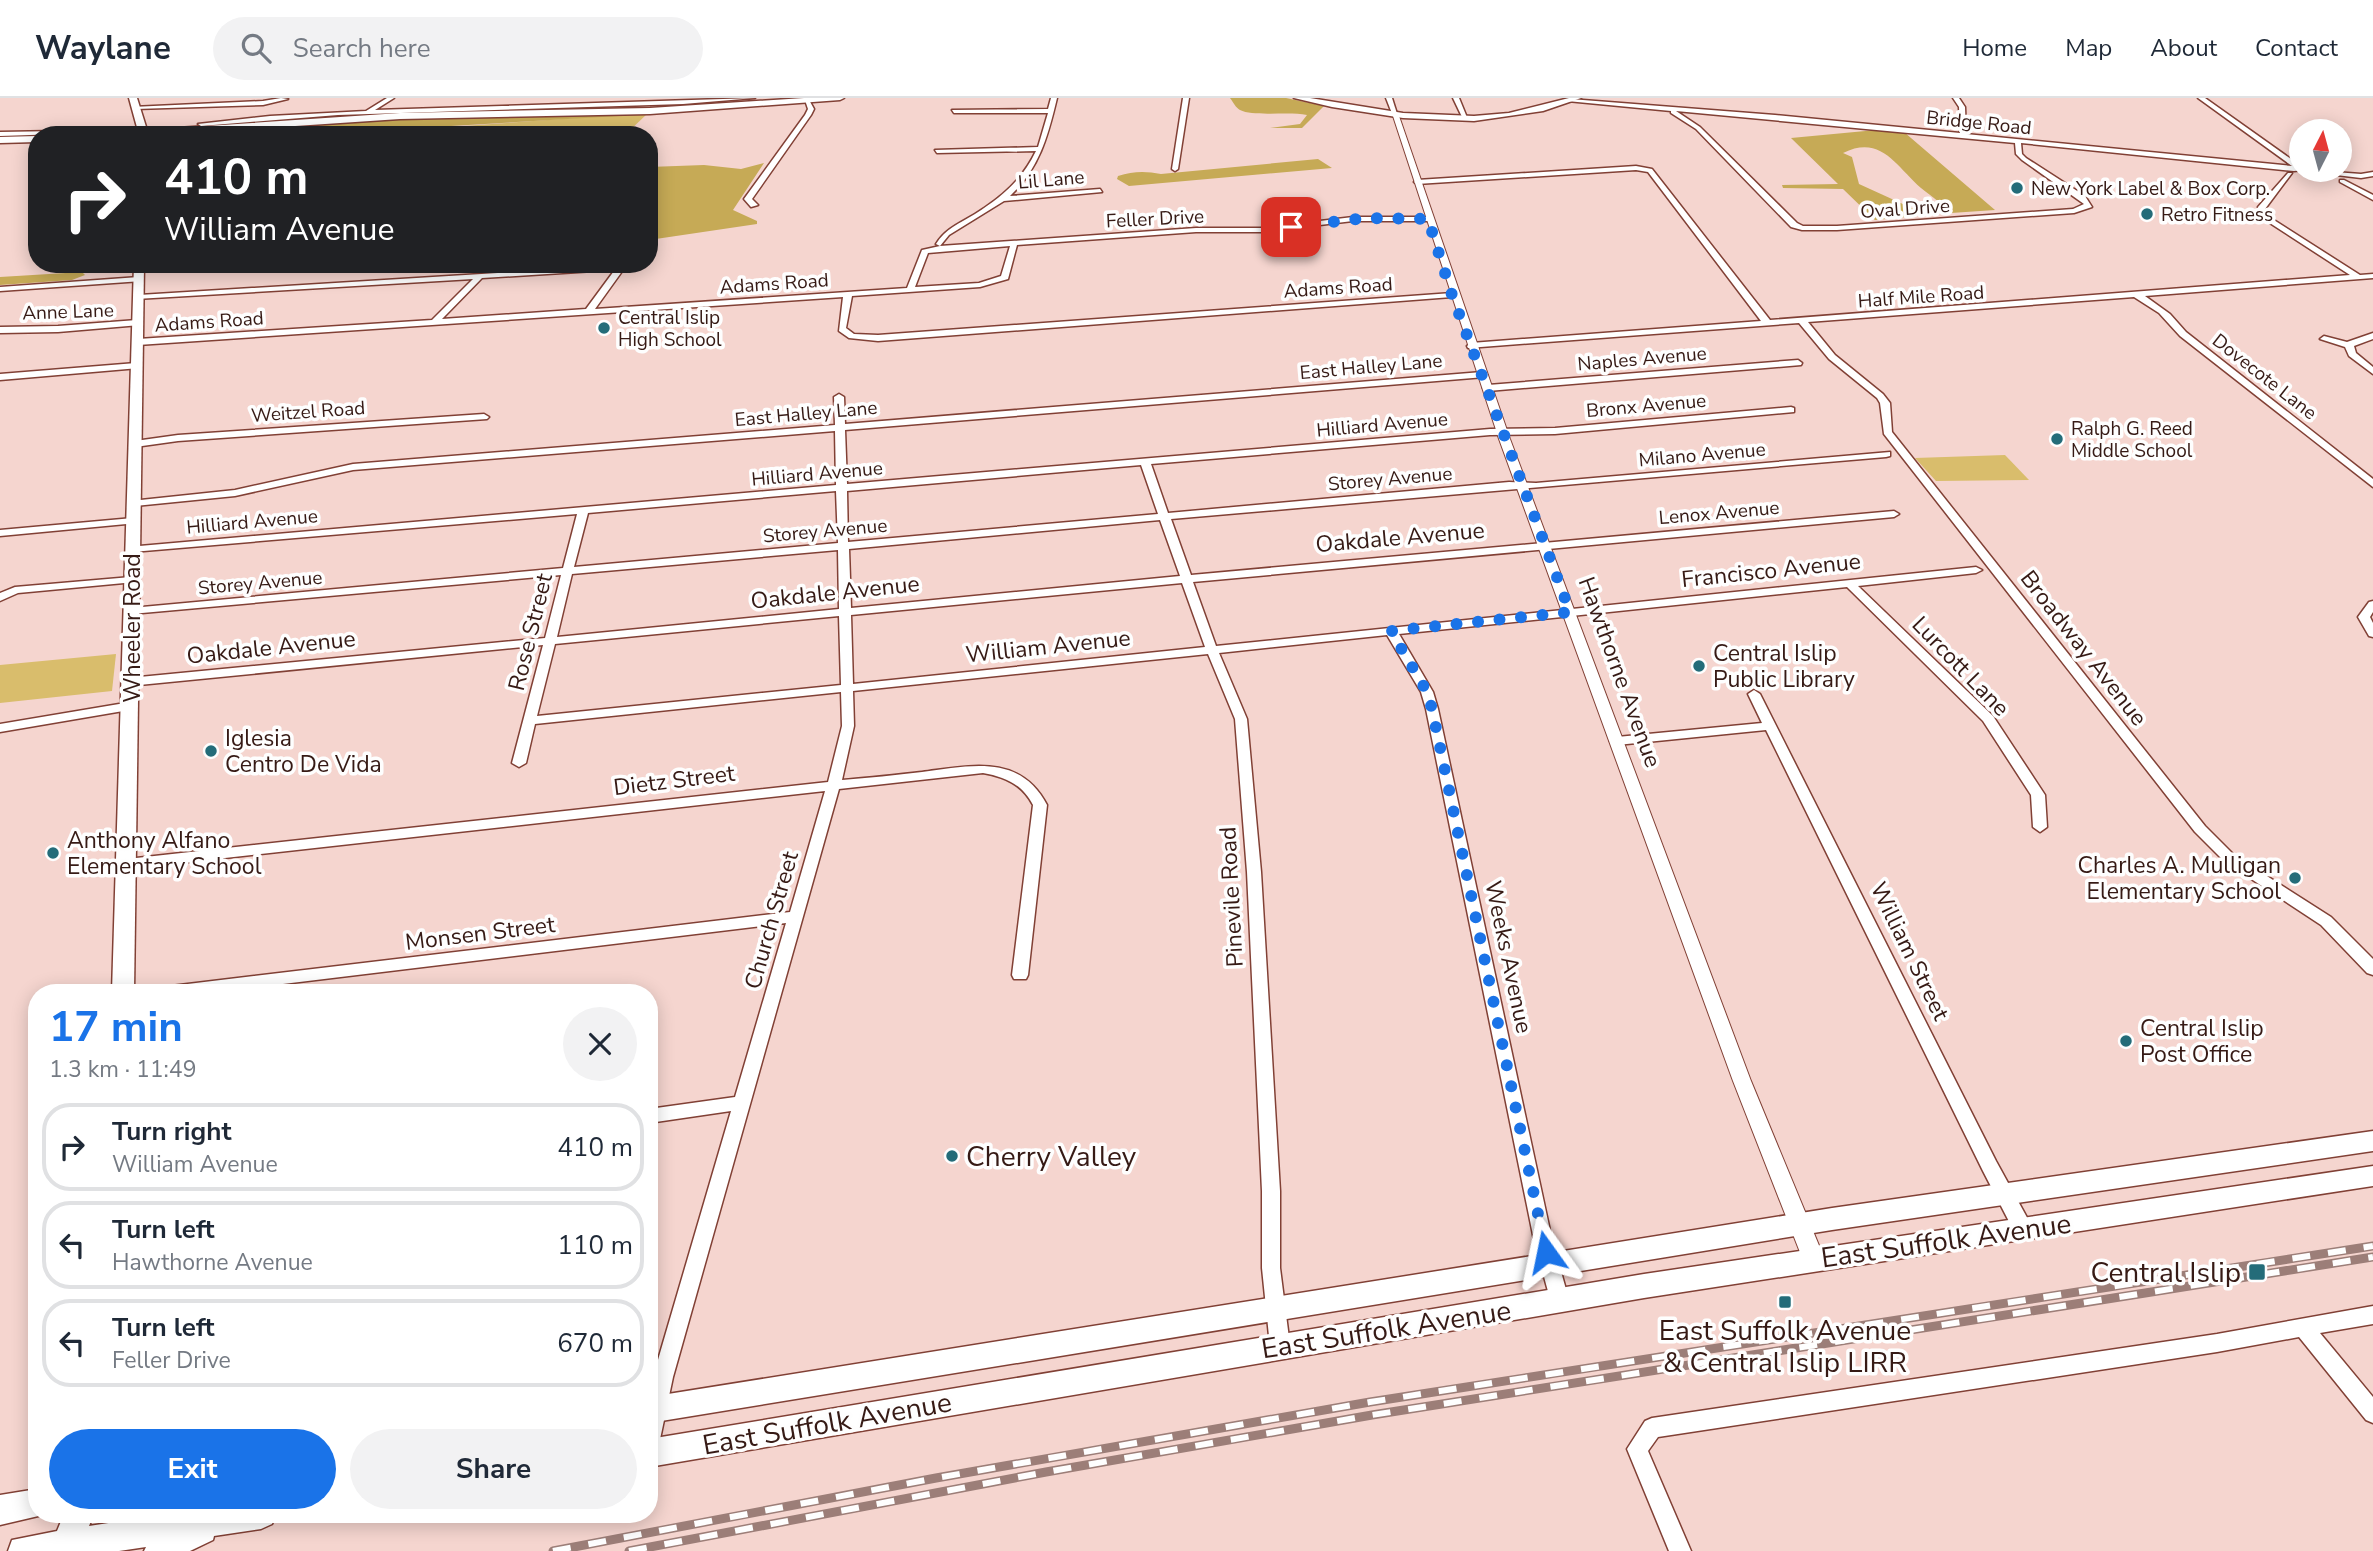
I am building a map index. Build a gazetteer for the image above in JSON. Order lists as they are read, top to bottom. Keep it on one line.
{"streets":{"main road":["Wheeler Road","East Suffolk Avenue"],"street":["Bridge Road","Lil Lane","Oval Drive","Feller Drive","Adams Road","Half Mile Road","Anne Lane","Naples Avenue","East Halley Lane","Dovecote Lane","Bronx Avenue","Weitzel Road","Hilliard Avenue","Milano Avenue","Storey Avenue","Lenox Avenue","Oakdale Avenue","Francisco Avenue","Rose Street","William Avenue","Broadway Avenue","Lurcott Lane","Hawthorne Avenue","Dietz Street","Pinevile Road","Church Street","Monsen Street","William Street","Weeks Avenue"]},"crossings":[["Bridge Road","Oval Drive"],["Feller Drive","Hawthorne Avenue"],["Adams Road","Wheeler Road"],["Adams Road","Hawthorne Avenue"],["Half Mile Road","Dovecote Lane"],["Half Mile Road","Broadway Avenue"],["Half Mile Road","Hawthorne Avenue"],["Anne Lane","Wheeler Road"],["Naples Avenue","East Halley Lane"],["Naples Avenue","Hawthorne Avenue"],["East Halley Lane","Wheeler Road"],["East Halley Lane","Hawthorne Avenue"],["East Halley Lane","Church Street"],["Bronx Avenue","Hilliard Avenue"],["Bronx Avenue","Hawthorne Avenue"],["Weitzel Road","Wheeler Road"],["Hilliard Avenue","Wheeler Road"],["Hilliard Avenue","Rose Street"],["Hilliard Avenue","Hawthorne Avenue"],["Hilliard Avenue","Pinevile Road"],["Hilliard Avenue","Church Street"],["Milano Avenue","Storey Avenue"],["Milano Avenue","Hawthorne Avenue"],["Storey Avenue","Wheeler Road"],["Storey Avenue","Rose Street"],["Storey Avenue","Hawthorne Avenue"],["Storey Avenue","Pinevile Road"],["Storey Avenue","Church Street"],["Lenox Avenue","Oakdale Avenue"],["Lenox Avenue","Hawthorne Avenue"],["Oakdale Avenue","Wheeler Road"],["Oakdale Avenue","Rose Street"],["Oakdale Avenue","Hawthorne Avenue"],["Oakdale Avenue","Pinevile Road"],["Oakdale Avenue","Church Street"],["Francisco Avenue","William Avenue"],["Francisco Avenue","Lurcott Lane"],["Francisco Avenue","Hawthorne Avenue"],["Wheeler Road","Dietz Street"],["Rose Street","William Avenue"],["William Avenue","Hawthorne Avenue"],["William Avenue","Pinevile Road"],["William Avenue","Church Street"],["William Avenue","Weeks Avenue"],["Hawthorne Avenue","East Suffolk Avenue"],["Dietz Street","Church Street"],["Pinevile Road","East Suffolk Avenue"],["Church Street","Monsen Street"],["William Street","East Suffolk Avenue"],["Weeks Avenue","East Suffolk Avenue"]],"places":{"other":["New York Label & Box Corp.","Retro Fitness","Central Islip High School","Ralph G. Reed Middle School","Central Islip Public Library","Iglesia Centro De Vida","Anthony Alfano Elementary School","Charles A. Mulligan Elementary School","Central Islip Post Office","Cherry Valley"],"transit":["Central Islip","East Suffolk Avenue & Central Islip LIRR"]},"north":"top","page":{"header":"Waylane","search":"Search here","nav":["Home","Map","About","Contact"],"turn":["410 m","William Avenue"],"heading":["17 min","1.3 km · 11:49"],"list":[{"name":"Turn right","note":"William Avenue","value":"410 m"},{"name":"Turn left","note":"Hawthorne Avenue","value":"110 m"},{"name":"Turn left","note":"Feller Drive","value":"670 m"}],"buttons":["Exit","Share"]}}
